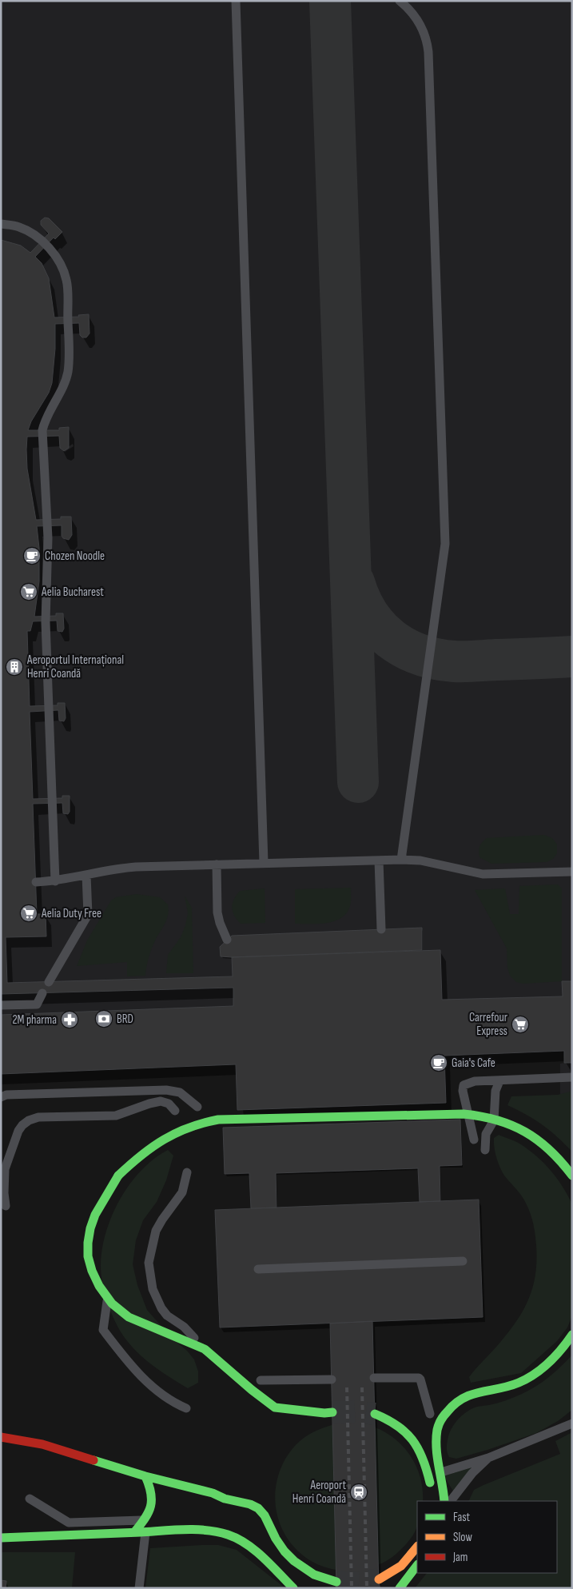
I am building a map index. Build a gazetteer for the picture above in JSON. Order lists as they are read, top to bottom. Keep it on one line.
{"places":{"cafe":["Chozen Noodle","Gaia's Cafe"],"supermarket":["Aelia Bucharest","Aelia Duty Free","Carrefour Express"],"building":["Aeroportul Internațional Henri Coandă"],"bank":["BRD"],"pharmacy":["2M pharma"],"station":["Aeroport Henri Coandă"]},"legend":["Fast","Slow","Jam"]}
